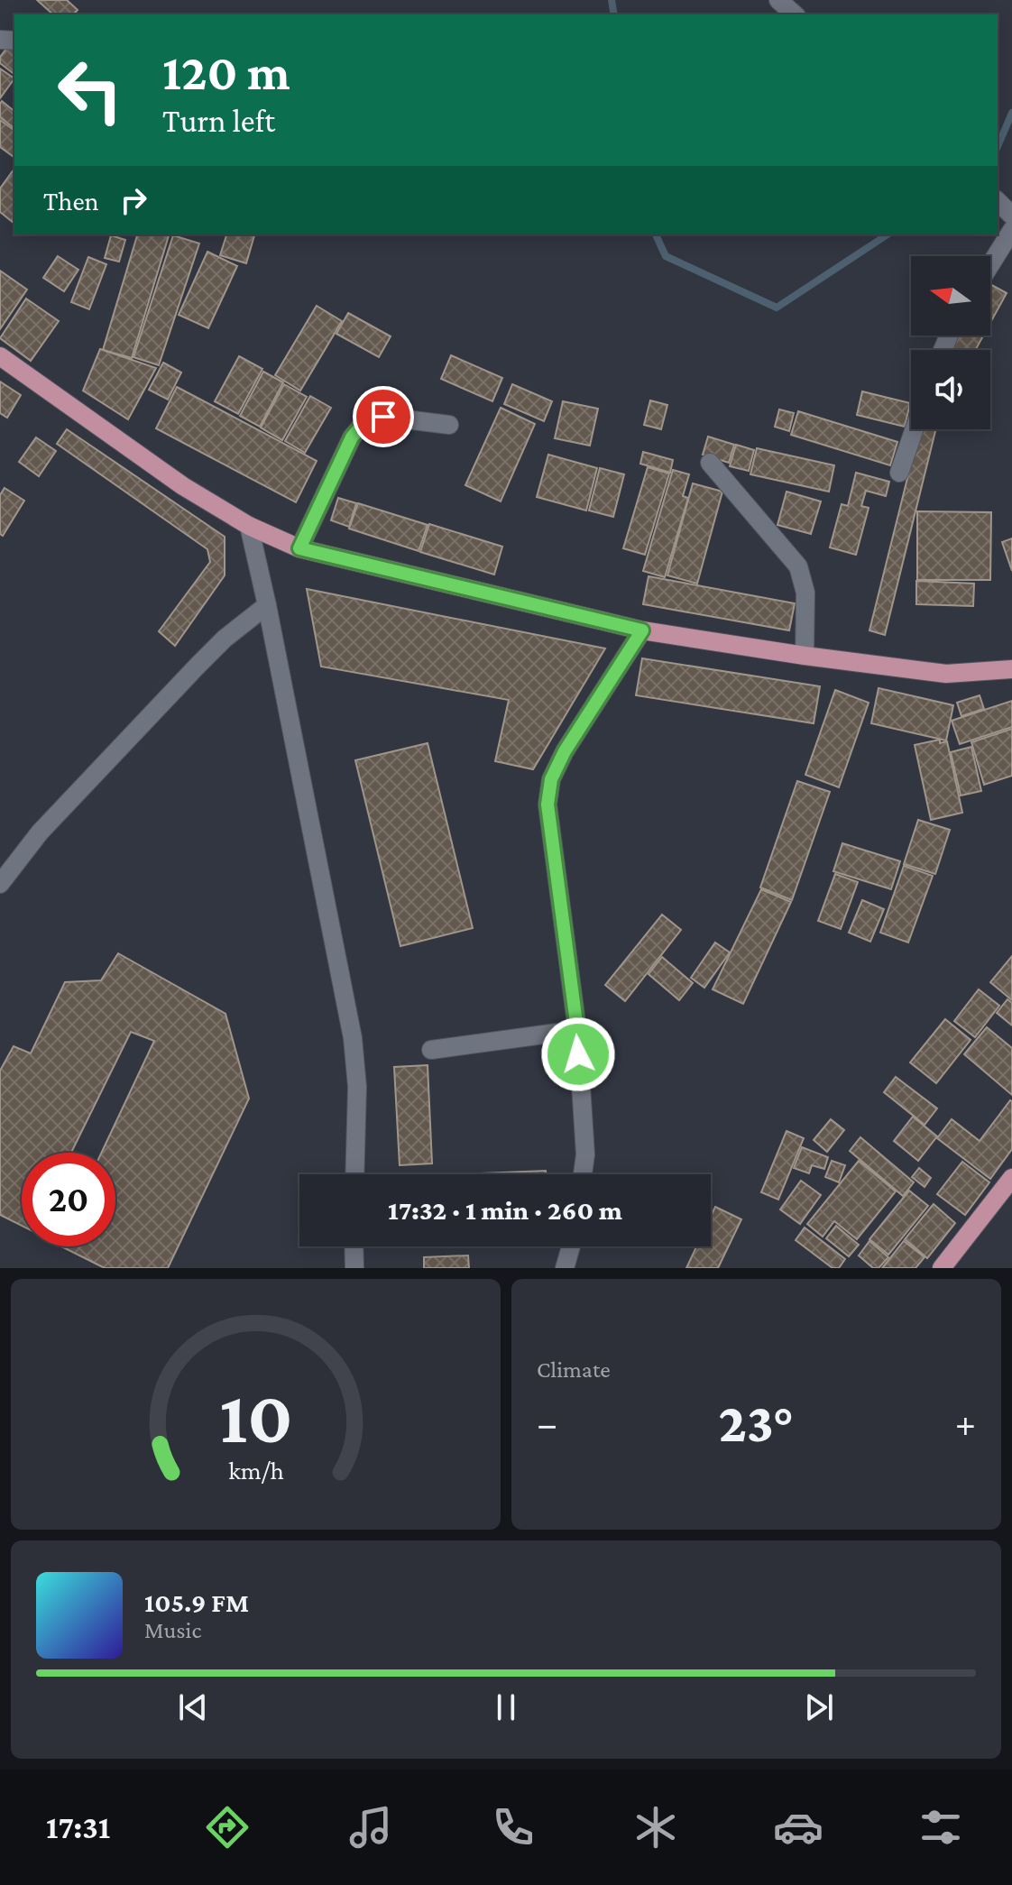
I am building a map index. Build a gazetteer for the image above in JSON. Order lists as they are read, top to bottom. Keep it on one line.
{"north":"left","page":{"turn":["120 m","Turn left"],"then":"Then","limit":"20","trip":"17:32 · 1 min · 260 m","tile":"Climate","heat":["−","23°","+"],"song":["105.9 FM","Music"],"tabs":"17:31","gauge":["10","km/h"]}}
